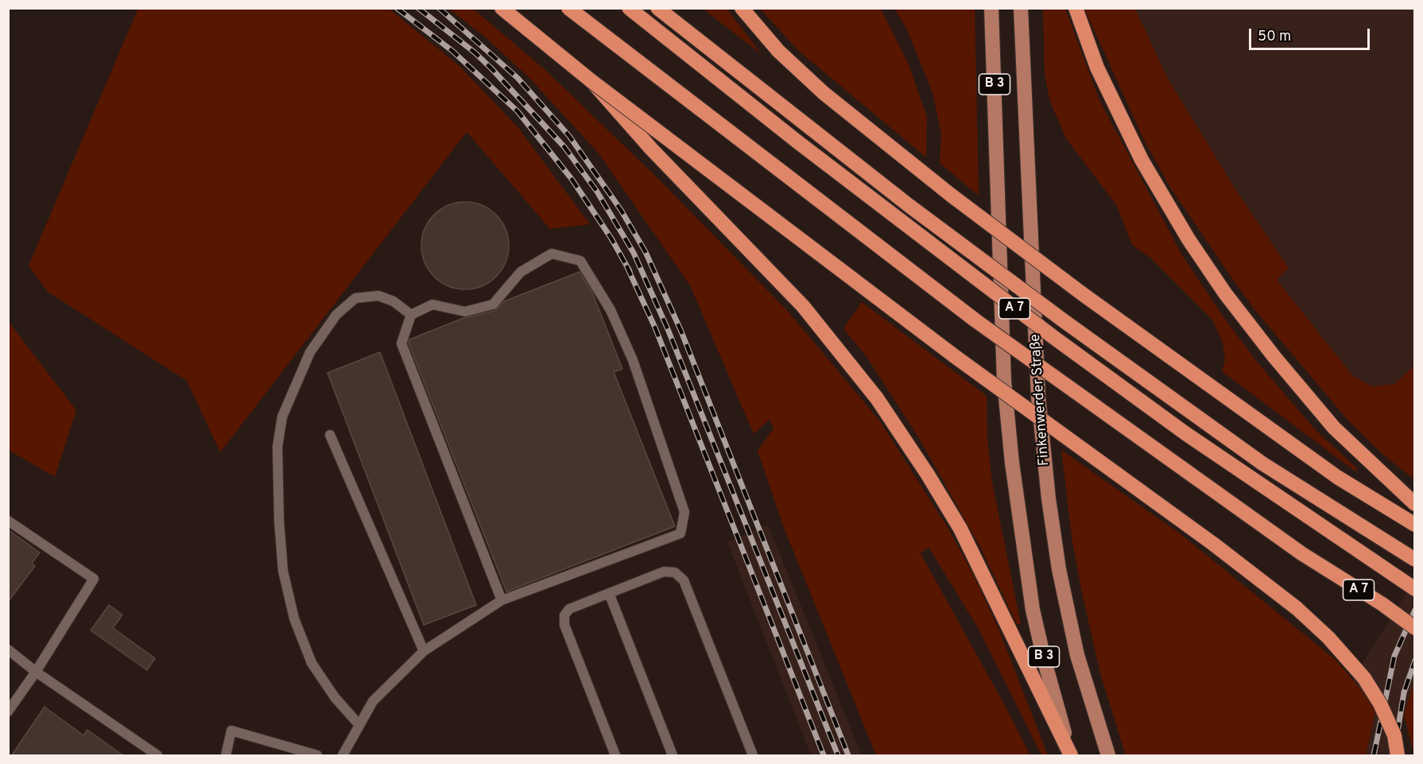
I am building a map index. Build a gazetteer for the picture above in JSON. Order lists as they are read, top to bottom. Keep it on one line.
{"streets":{"highway":["A 7"],"main road":["B 3","Finkenwerder Straße"]},"scale_bar":"50 m"}
